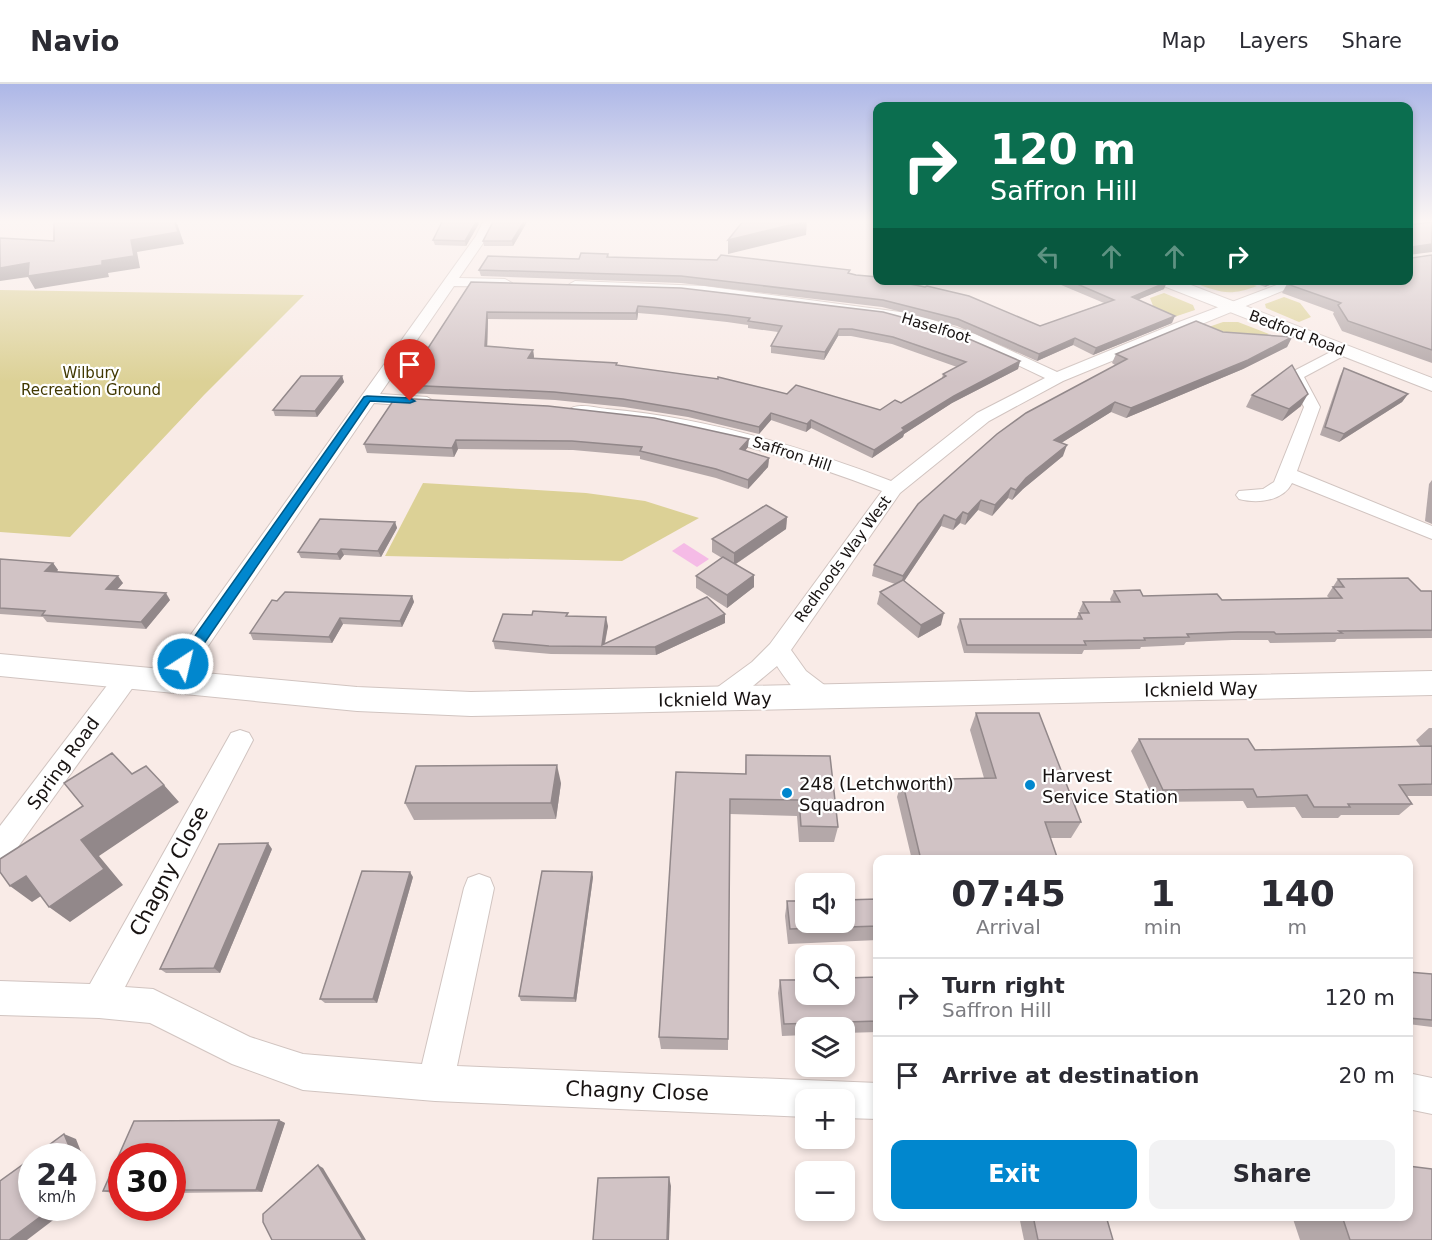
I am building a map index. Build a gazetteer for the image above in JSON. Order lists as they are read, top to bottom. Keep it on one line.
{"streets":{"street":["Haselfoot","Bedford Road","Saffron Hill","Redhoods Way West","Icknield Way","Spring Road","Chagny Close"]},"crossings":[["Haselfoot","Redhoods Way West"],["Bedford Road","Redhoods Way West"],["Saffron Hill","Redhoods Way West"],["Redhoods Way West","Icknield Way"],["Icknield Way","Spring Road"]],"parks":["Wilbury Recreation Ground"],"places":["Harvest Service Station","248 (Letchworth) Squadron"],"page":{"header":"Navio","nav":["Map","Layers","Share"],"turn":["120 m","Saffron Hill"],"eta":["07:45","Arrival","1","min","140","m"],"map_buttons":["+","−"],"list":[{"name":"Turn right","note":"Saffron Hill","value":"120 m"},{"name":"Arrive at destination","value":"20 m"}],"buttons":["Exit","Share"],"speed":"24 km/h","limit":"30"}}
